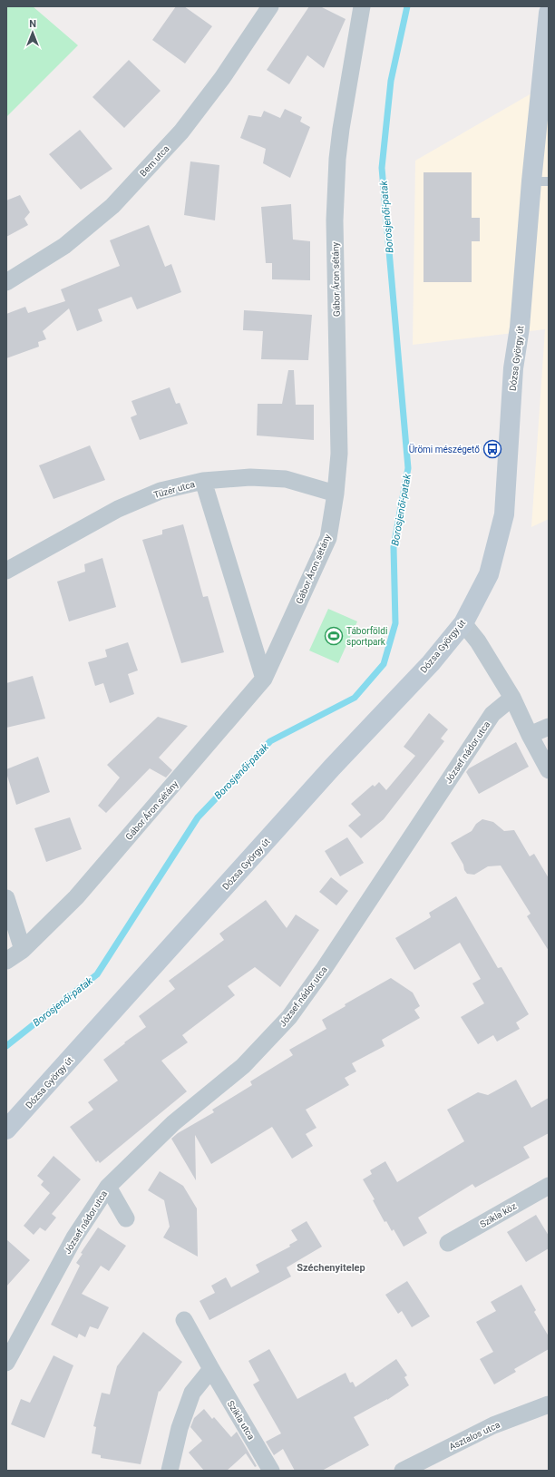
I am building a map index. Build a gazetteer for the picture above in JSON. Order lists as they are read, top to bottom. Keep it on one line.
{"streets":{"main road":["Dózsa György út"],"street":["Bem utca","Gábor Áron sétány","Tüzér utca","József nádor utca","Szikla köz","Szikla utca","Asztalos utca"]},"crossings":[["Gábor Áron sétány","Tüzér utca"]],"districts":["Széchenyitelep"],"water":["Borosjenői-patak"],"places":{"bus stop":["Ürömi mészégető"],"sports":["Táborföldi sportpark"]},"north":"top"}
